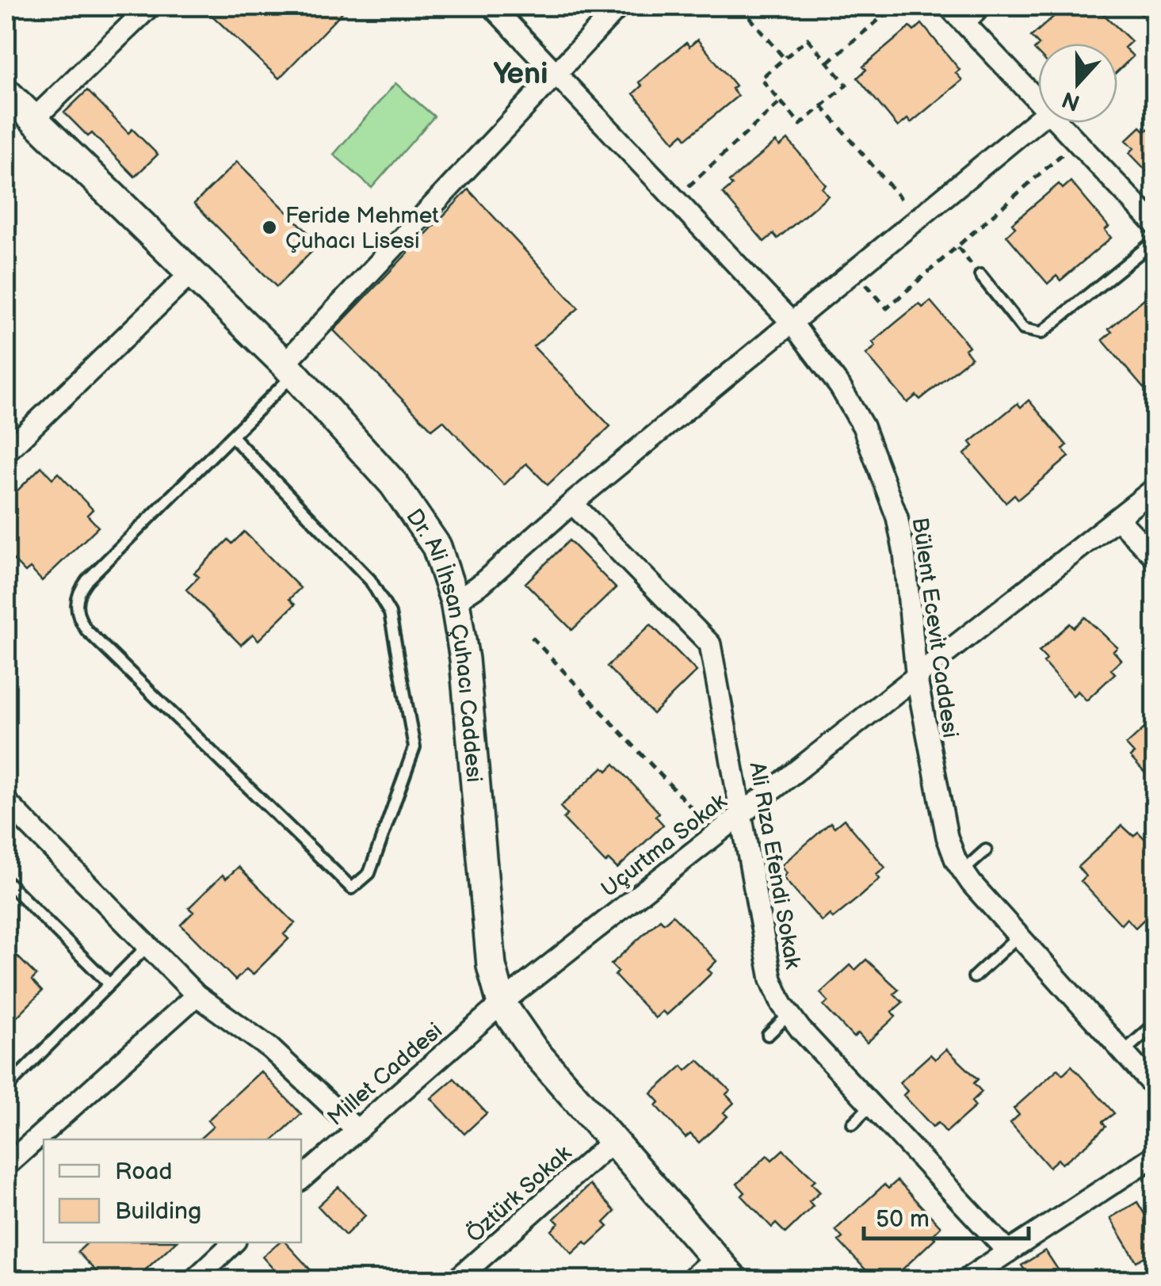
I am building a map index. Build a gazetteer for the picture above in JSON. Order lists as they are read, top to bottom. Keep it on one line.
{"streets":{"street":["Bülent Ecevit Caddesi","Dr. Ali İhsan Çuhacı Caddesi","Uçurtma Sokak","Ali Rıza Efendi Sokak","Millet Caddesi","Öztürk Sokak"]},"crossings":[["Bülent Ecevit Caddesi","Uçurtma Sokak"],["Dr. Ali İhsan Çuhacı Caddesi","Uçurtma Sokak"],["Dr. Ali İhsan Çuhacı Caddesi","Millet Caddesi"],["Dr. Ali İhsan Çuhacı Caddesi","Öztürk Sokak"],["Uçurtma Sokak","Ali Rıza Efendi Sokak"],["Uçurtma Sokak","Millet Caddesi"]],"districts":["Yeni"],"places":["Feride Mehmet Çuhacı Lisesi"],"legend":["Road","Building"],"scale_bar":"50 m","north":"bottom"}
